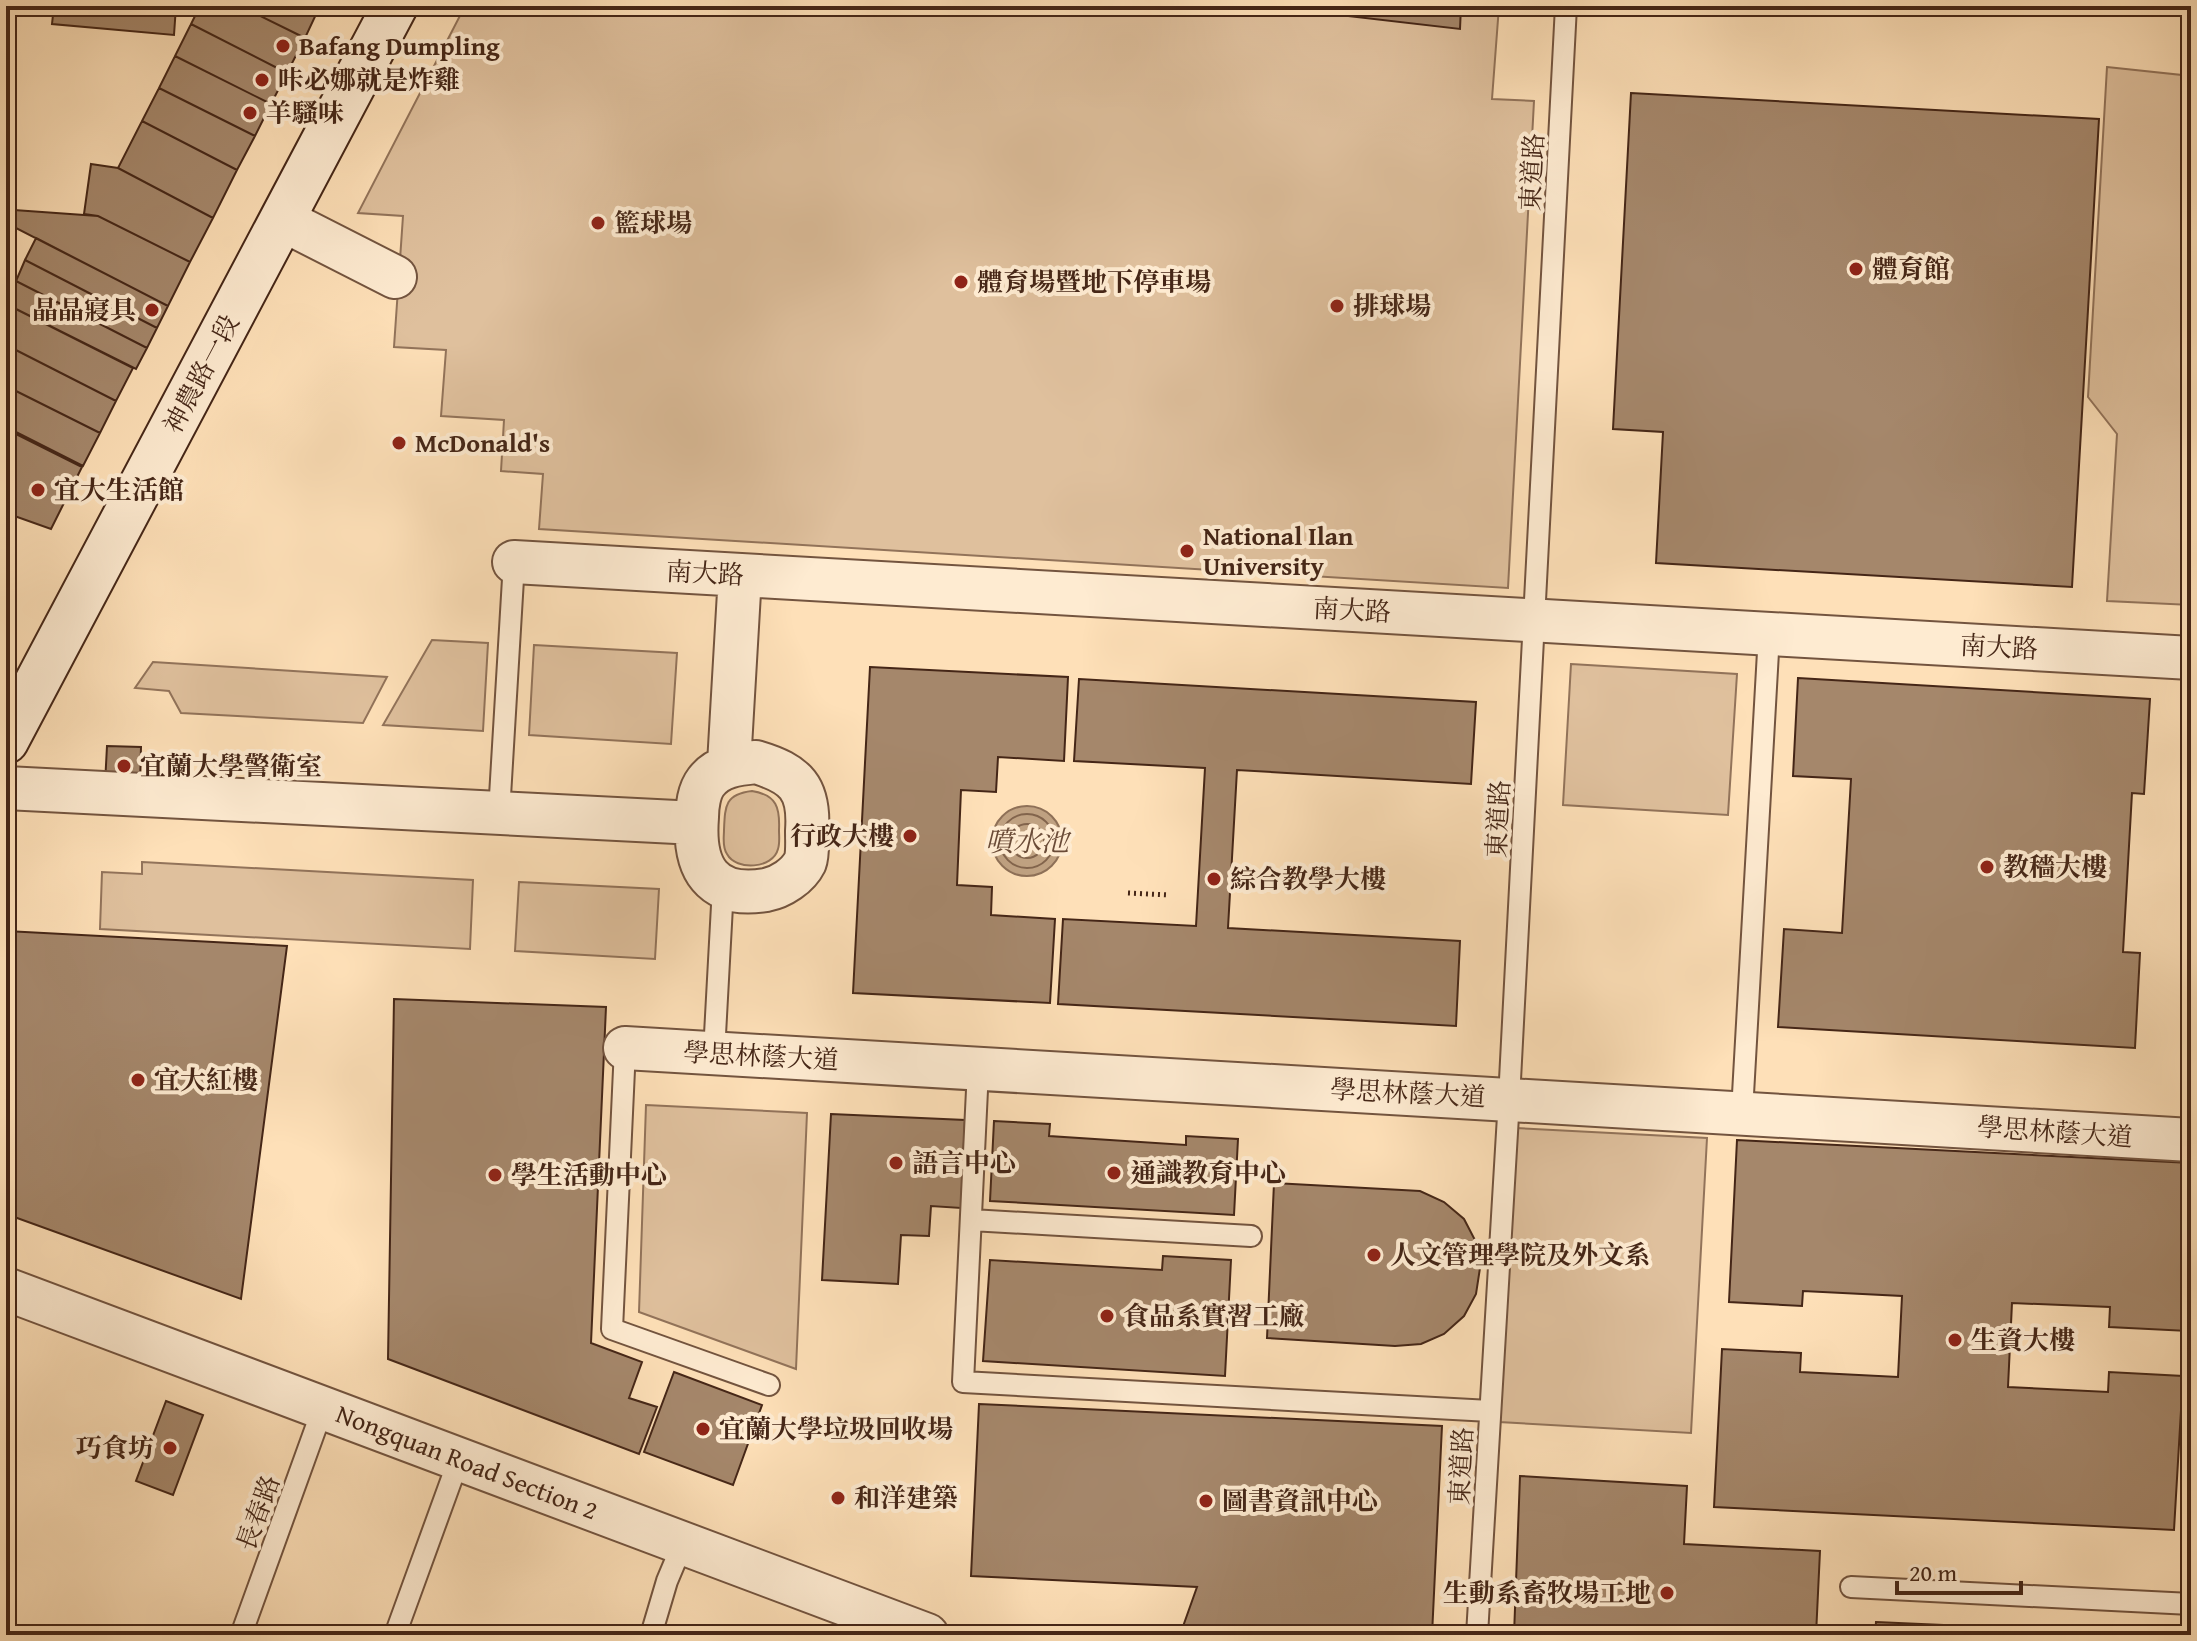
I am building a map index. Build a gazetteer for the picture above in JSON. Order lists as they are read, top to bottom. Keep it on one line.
{"streets":{"street":["神農路一段","南大路","學思林蔭大道","Nongquan Road Section 2"],"lane":["東道路","長春路"]},"crossings":[["東道路","南大路"],["東道路","學思林蔭大道"],["Nongquan Road Section 2","長春路"]],"water":["噴水池"],"places":["Bafang Dumpling","咔必娜就是炸雞","羊騷味","籃球場","體育館","體育場暨地下停車場","排球場","晶晶寢具","McDonald's","宜大生活館","National Ilan University","宜蘭大學警衛室","行政大樓","教穡大樓","綜合教學大樓","宜大紅樓","語言中心","通識教育中心","學生活動中心","人文管理學院及外文系","食品系實習工廠","生資大樓","宜蘭大學垃圾回收場","巧食坊","和洋建築","圖書資訊中心","生動系畜牧場工地"],"scale_bar":"20 m"}
